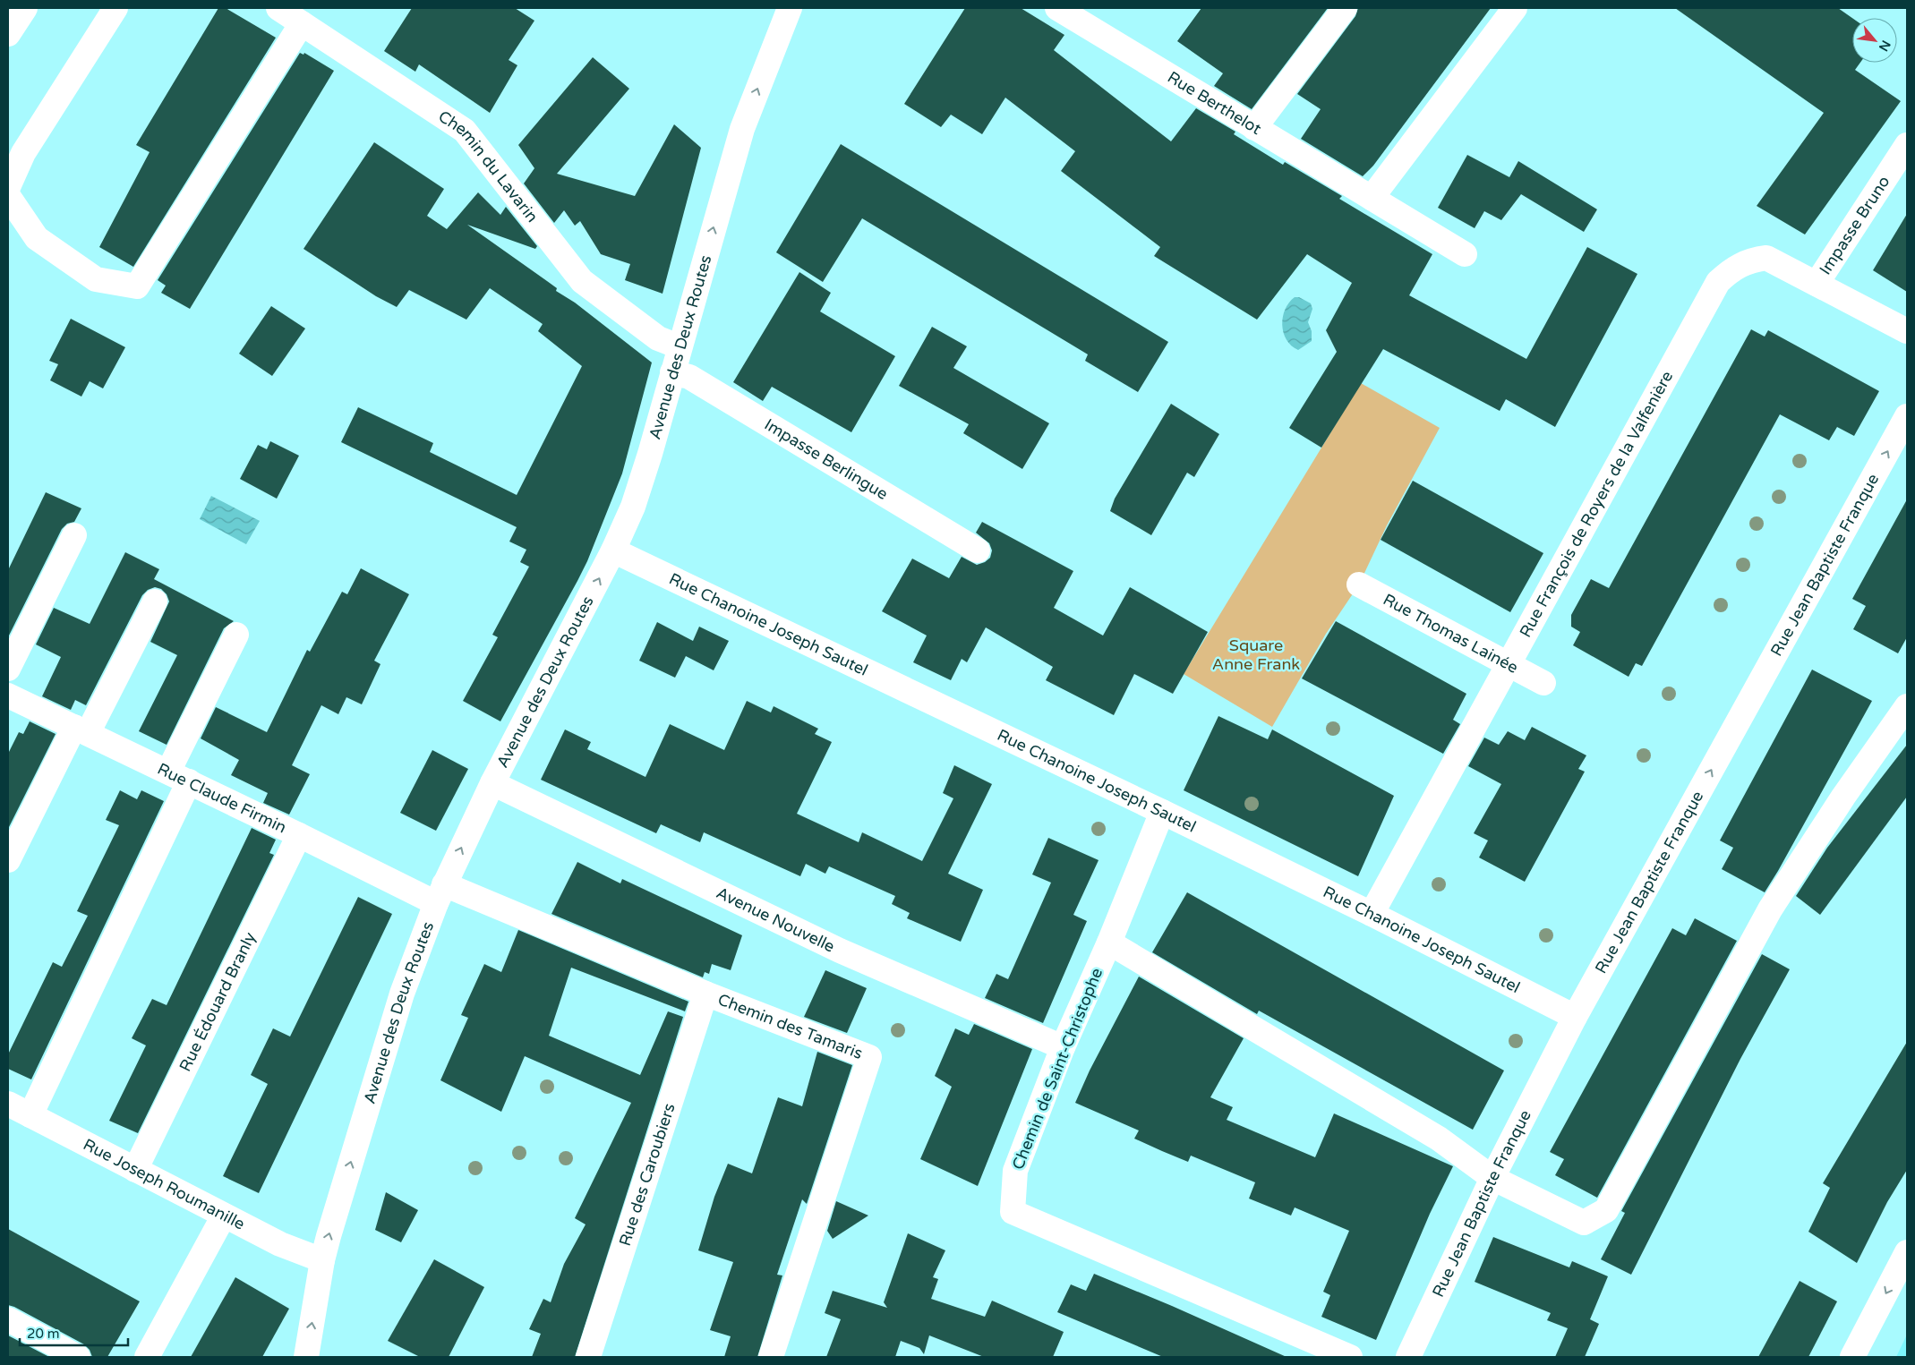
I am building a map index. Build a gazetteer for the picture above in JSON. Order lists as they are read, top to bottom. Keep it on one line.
{"streets":{"street":["Rue Berthelot","Chemin du Lavarin","Impasse Bruno","Avenue des Deux Routes","Impasse Berlingue","Rue François de Royers de la Valfenière","Rue Jean Baptiste Franque","Rue Chanoine Joseph Sautel","Rue Thomas Lainée","Rue Claude Firmin","Avenue Nouvelle","Rue Édouard Branly","Chemin des Tamaris","Chemin de Saint-Christophe","Rue des Caroubiers","Rue Joseph Roumanille"]},"crossings":[["Chemin du Lavarin","Avenue des Deux Routes"],["Impasse Bruno","Rue François de Royers de la Valfenière"],["Avenue des Deux Routes","Impasse Berlingue"],["Avenue des Deux Routes","Rue Chanoine Joseph Sautel"],["Avenue des Deux Routes","Rue Claude Firmin"],["Avenue des Deux Routes","Avenue Nouvelle"],["Avenue des Deux Routes","Chemin des Tamaris"],["Avenue des Deux Routes","Rue Joseph Roumanille"],["Rue François de Royers de la Valfenière","Rue Chanoine Joseph Sautel"],["Rue François de Royers de la Valfenière","Rue Thomas Lainée"],["Rue Jean Baptiste Franque","Rue Chanoine Joseph Sautel"],["Rue Chanoine Joseph Sautel","Chemin de Saint-Christophe"],["Rue Claude Firmin","Rue Édouard Branly"],["Rue Claude Firmin","Chemin des Tamaris"],["Avenue Nouvelle","Chemin de Saint-Christophe"],["Rue Édouard Branly","Rue Joseph Roumanille"],["Chemin des Tamaris","Rue des Caroubiers"]],"one_way":["Avenue des Deux Routes","Rue Jean Baptiste Franque"],"parks":["Square Anne Frank"],"scale_bar":"20 m","north":"bottom right"}
